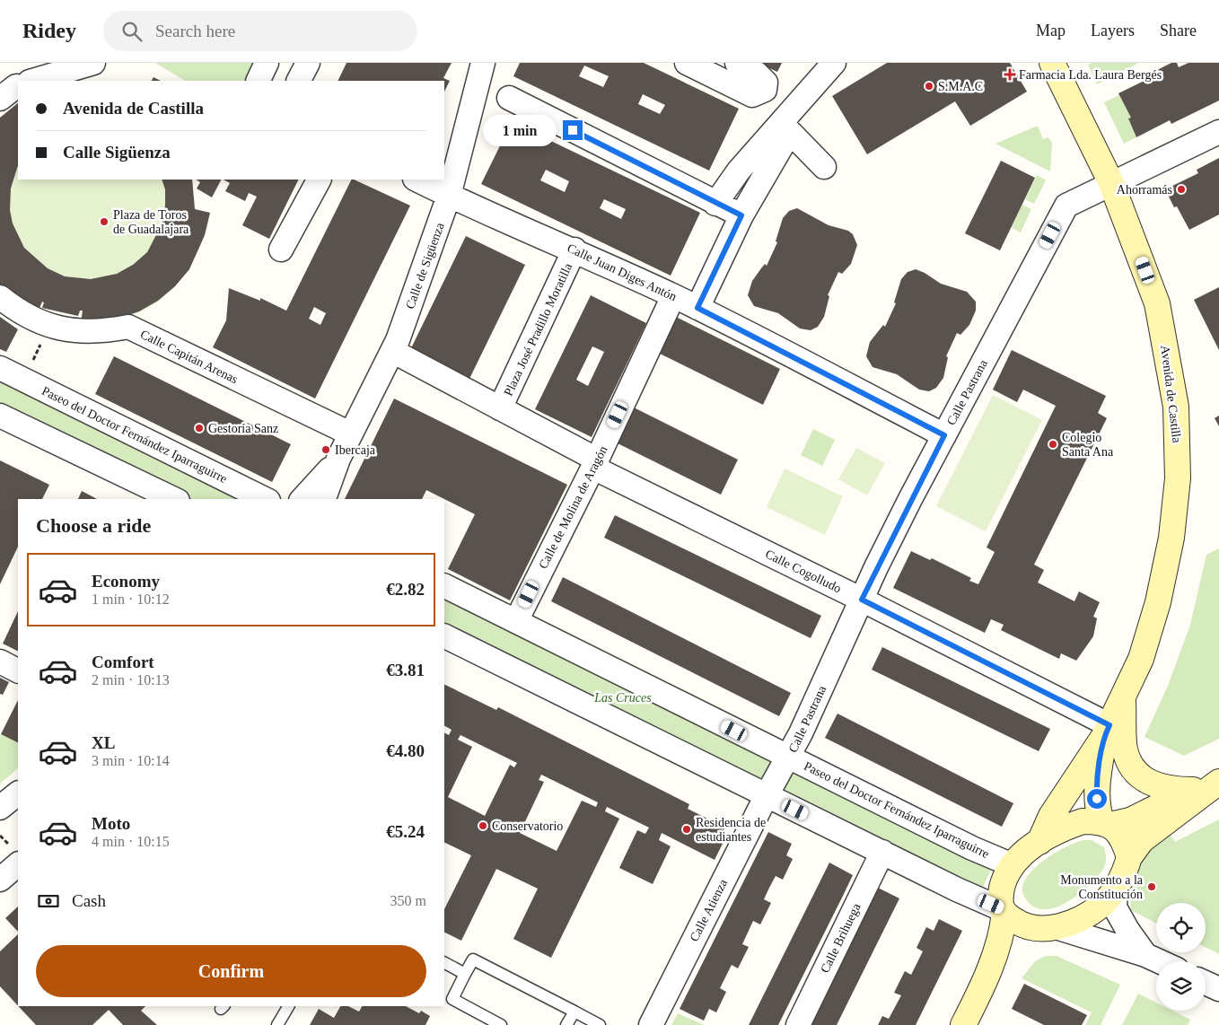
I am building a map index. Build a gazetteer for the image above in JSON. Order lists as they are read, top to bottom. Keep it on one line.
{"streets":{"street":["Calle de Sigüenza","Calle Juan Diges Antón","Plaza José Pradillo Moratilla","Calle Capitán Arenas","Calle Pastrana","Avenida de Castilla","Paseo del Doctor Fernández Iparraguirre","Calle de Molina de Aragón","Calle Cogolludo","Calle Atienza","Calle Brihuega"]},"crossings":[["Calle de Sigüenza","Calle Juan Diges Antón"],["Calle de Sigüenza","Plaza José Pradillo Moratilla"],["Calle de Sigüenza","Calle Capitán Arenas"],["Calle Juan Diges Antón","Plaza José Pradillo Moratilla"],["Calle Juan Diges Antón","Calle Pastrana"],["Calle Juan Diges Antón","Calle de Molina de Aragón"],["Plaza José Pradillo Moratilla","Calle de Molina de Aragón"],["Plaza José Pradillo Moratilla","Calle Cogolludo"],["Calle Pastrana","Avenida de Castilla"],["Calle Pastrana","Paseo del Doctor Fernández Iparraguirre"],["Calle Pastrana","Calle Cogolludo"],["Calle Pastrana","Calle Atienza"],["Avenida de Castilla","Paseo del Doctor Fernández Iparraguirre"],["Avenida de Castilla","Calle Cogolludo"],["Paseo del Doctor Fernández Iparraguirre","Calle de Molina de Aragón"],["Calle de Molina de Aragón","Calle Cogolludo"]],"parks":["Las Cruces"],"places":{"health":["Farmacia Lda. Laura Bergés"],"other":["S.M.A.C","Ahorramás","Plaza de Toros de Guadalajara","Gestoría Sanz","Colegio Santa Ana","Ibercaja","Conservatorio","Residencia de estudiantes","Monumento a la Constitución"]},"page":{"header":"Ridey","search":"Search here","nav":["Map","Layers","Share"],"banner":["Avenida de Castilla","Calle Sigüenza"],"bubble":"1 min","heading":"Choose a ride","list":[{"name":"Economy","note":"1 min · 10:12","value":"€2.82"},{"name":"Comfort","note":"2 min · 10:13","value":"€3.81"},{"name":"XL","note":"3 min · 10:14","value":"€4.80"},{"name":"Moto","note":"4 min · 10:15","value":"€5.24"}],"pay":["Cash","350 m"],"buttons":"Confirm"}}
